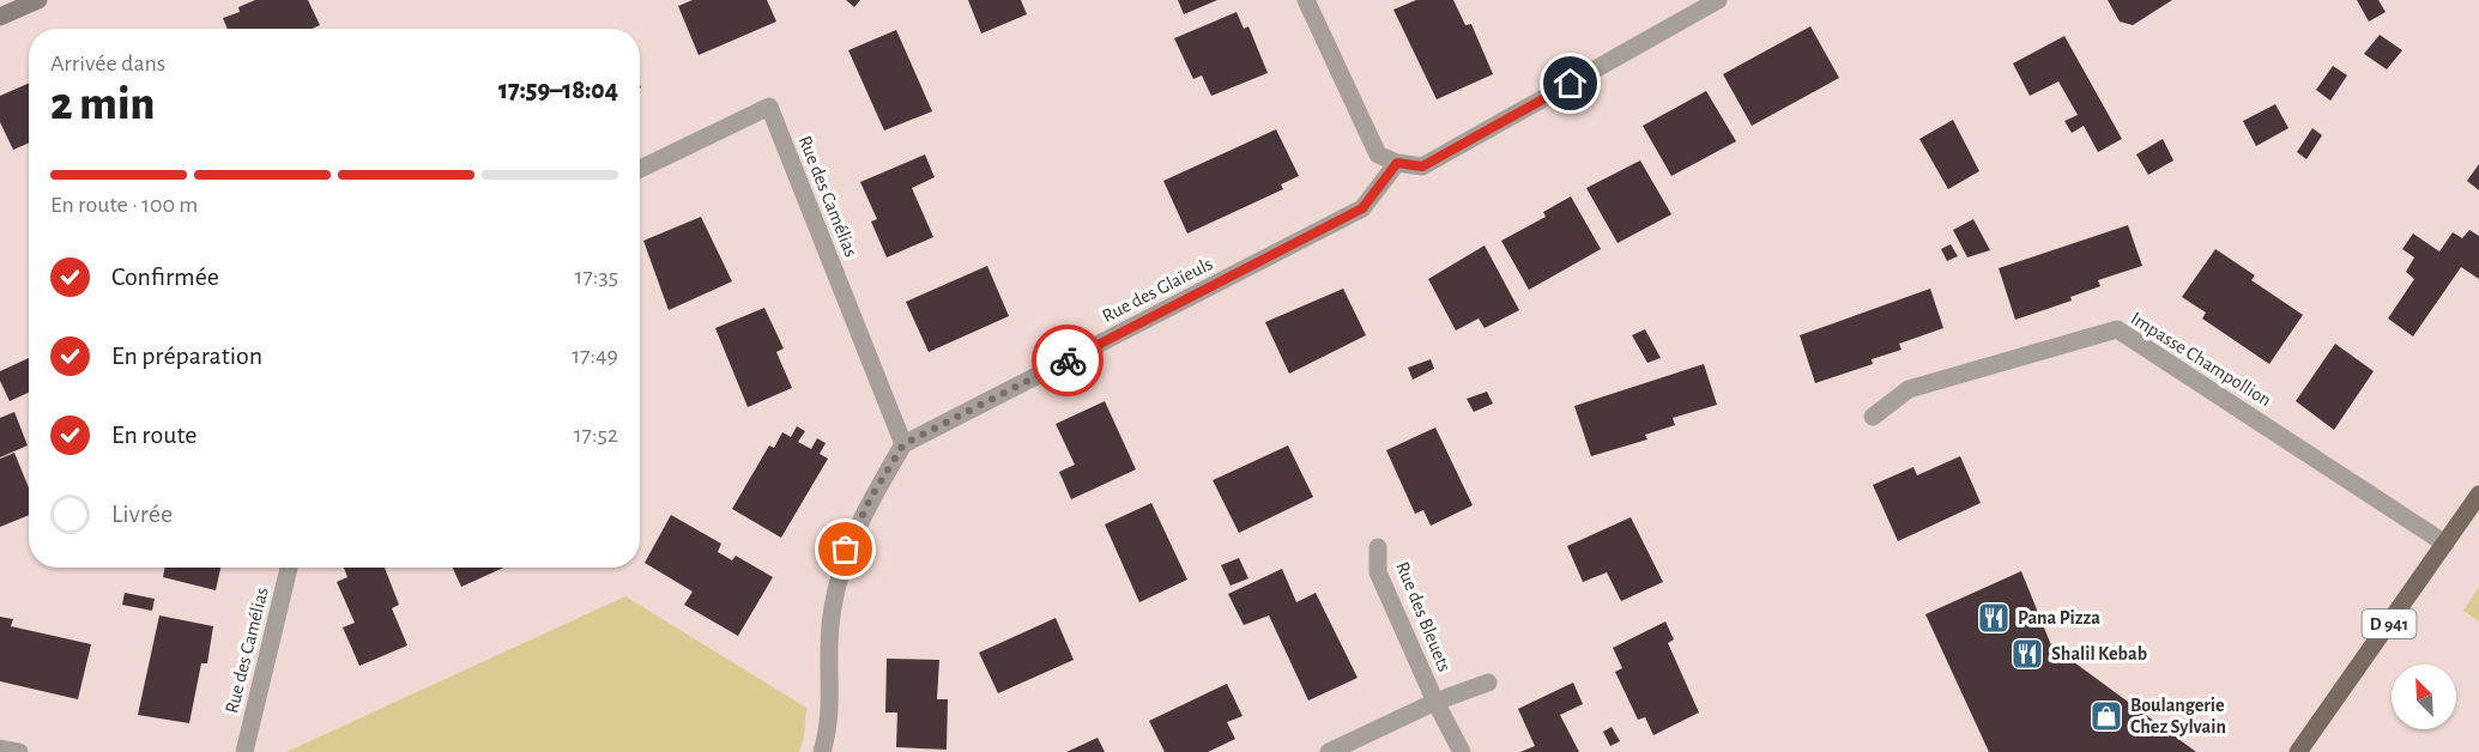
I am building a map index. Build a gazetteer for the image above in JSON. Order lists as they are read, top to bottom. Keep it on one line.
{"streets":{"main road":["D 941"],"street":["Rue des Camélias","Rue des Glaïeuls","Impasse Champollion","Rue des Bleuets"]},"crossings":[["Rue des Camélias","Rue des Glaïeuls"],["Impasse Champollion","D 941"]],"places":{"restaurant":["Pana Pizza","Shalil Kebab"],"shop":["Boulangerie Chez Sylvain"]},"north":"top left","page":{"heading":["2 min","Arrivée dans","17:59–18:04"],"bar":"En route · 100 m","list":[["Confirmée","17:35"],["En préparation","17:49"],["En route","17:52"],"Livrée"]}}
